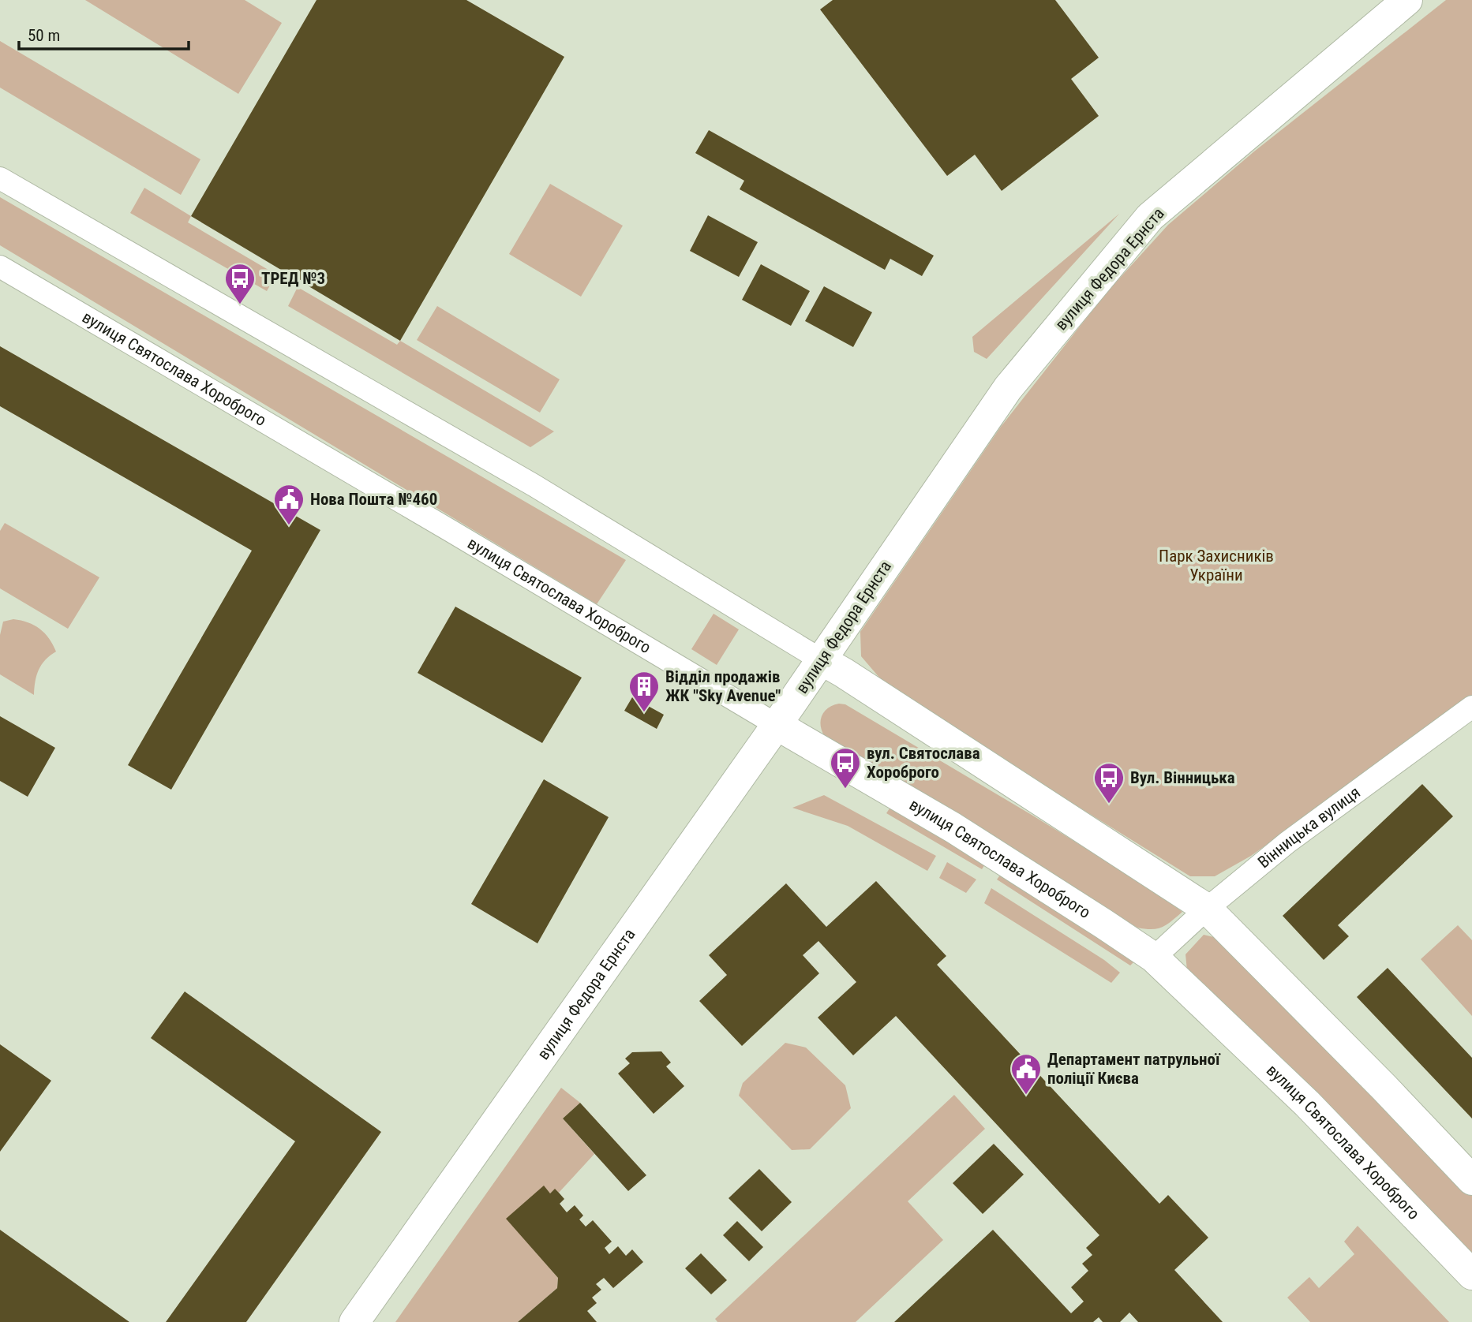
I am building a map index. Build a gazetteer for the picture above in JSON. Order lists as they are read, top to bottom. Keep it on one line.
{"streets":{"main road":["вулиця Федора Ернста","вулиця Святослава Хороброго"],"street":["Вінницька вулиця"]},"crossings":[["вулиця Федора Ернста","вулиця Святослава Хороброго"],["вулиця Святослава Хороброго","Вінницька вулиця"]],"parks":["Парк Захисників України"],"places":{"bus stop":["ТРЕД №3","вул. Святослава Хороброго","Вул. Вінницька"],"public building":["Нова Пошта №460","Департамент патрульної поліції Києва"],"building":["Відділ продажів ЖК \"Sky Avenue\""]},"scale_bar":"50 m"}
